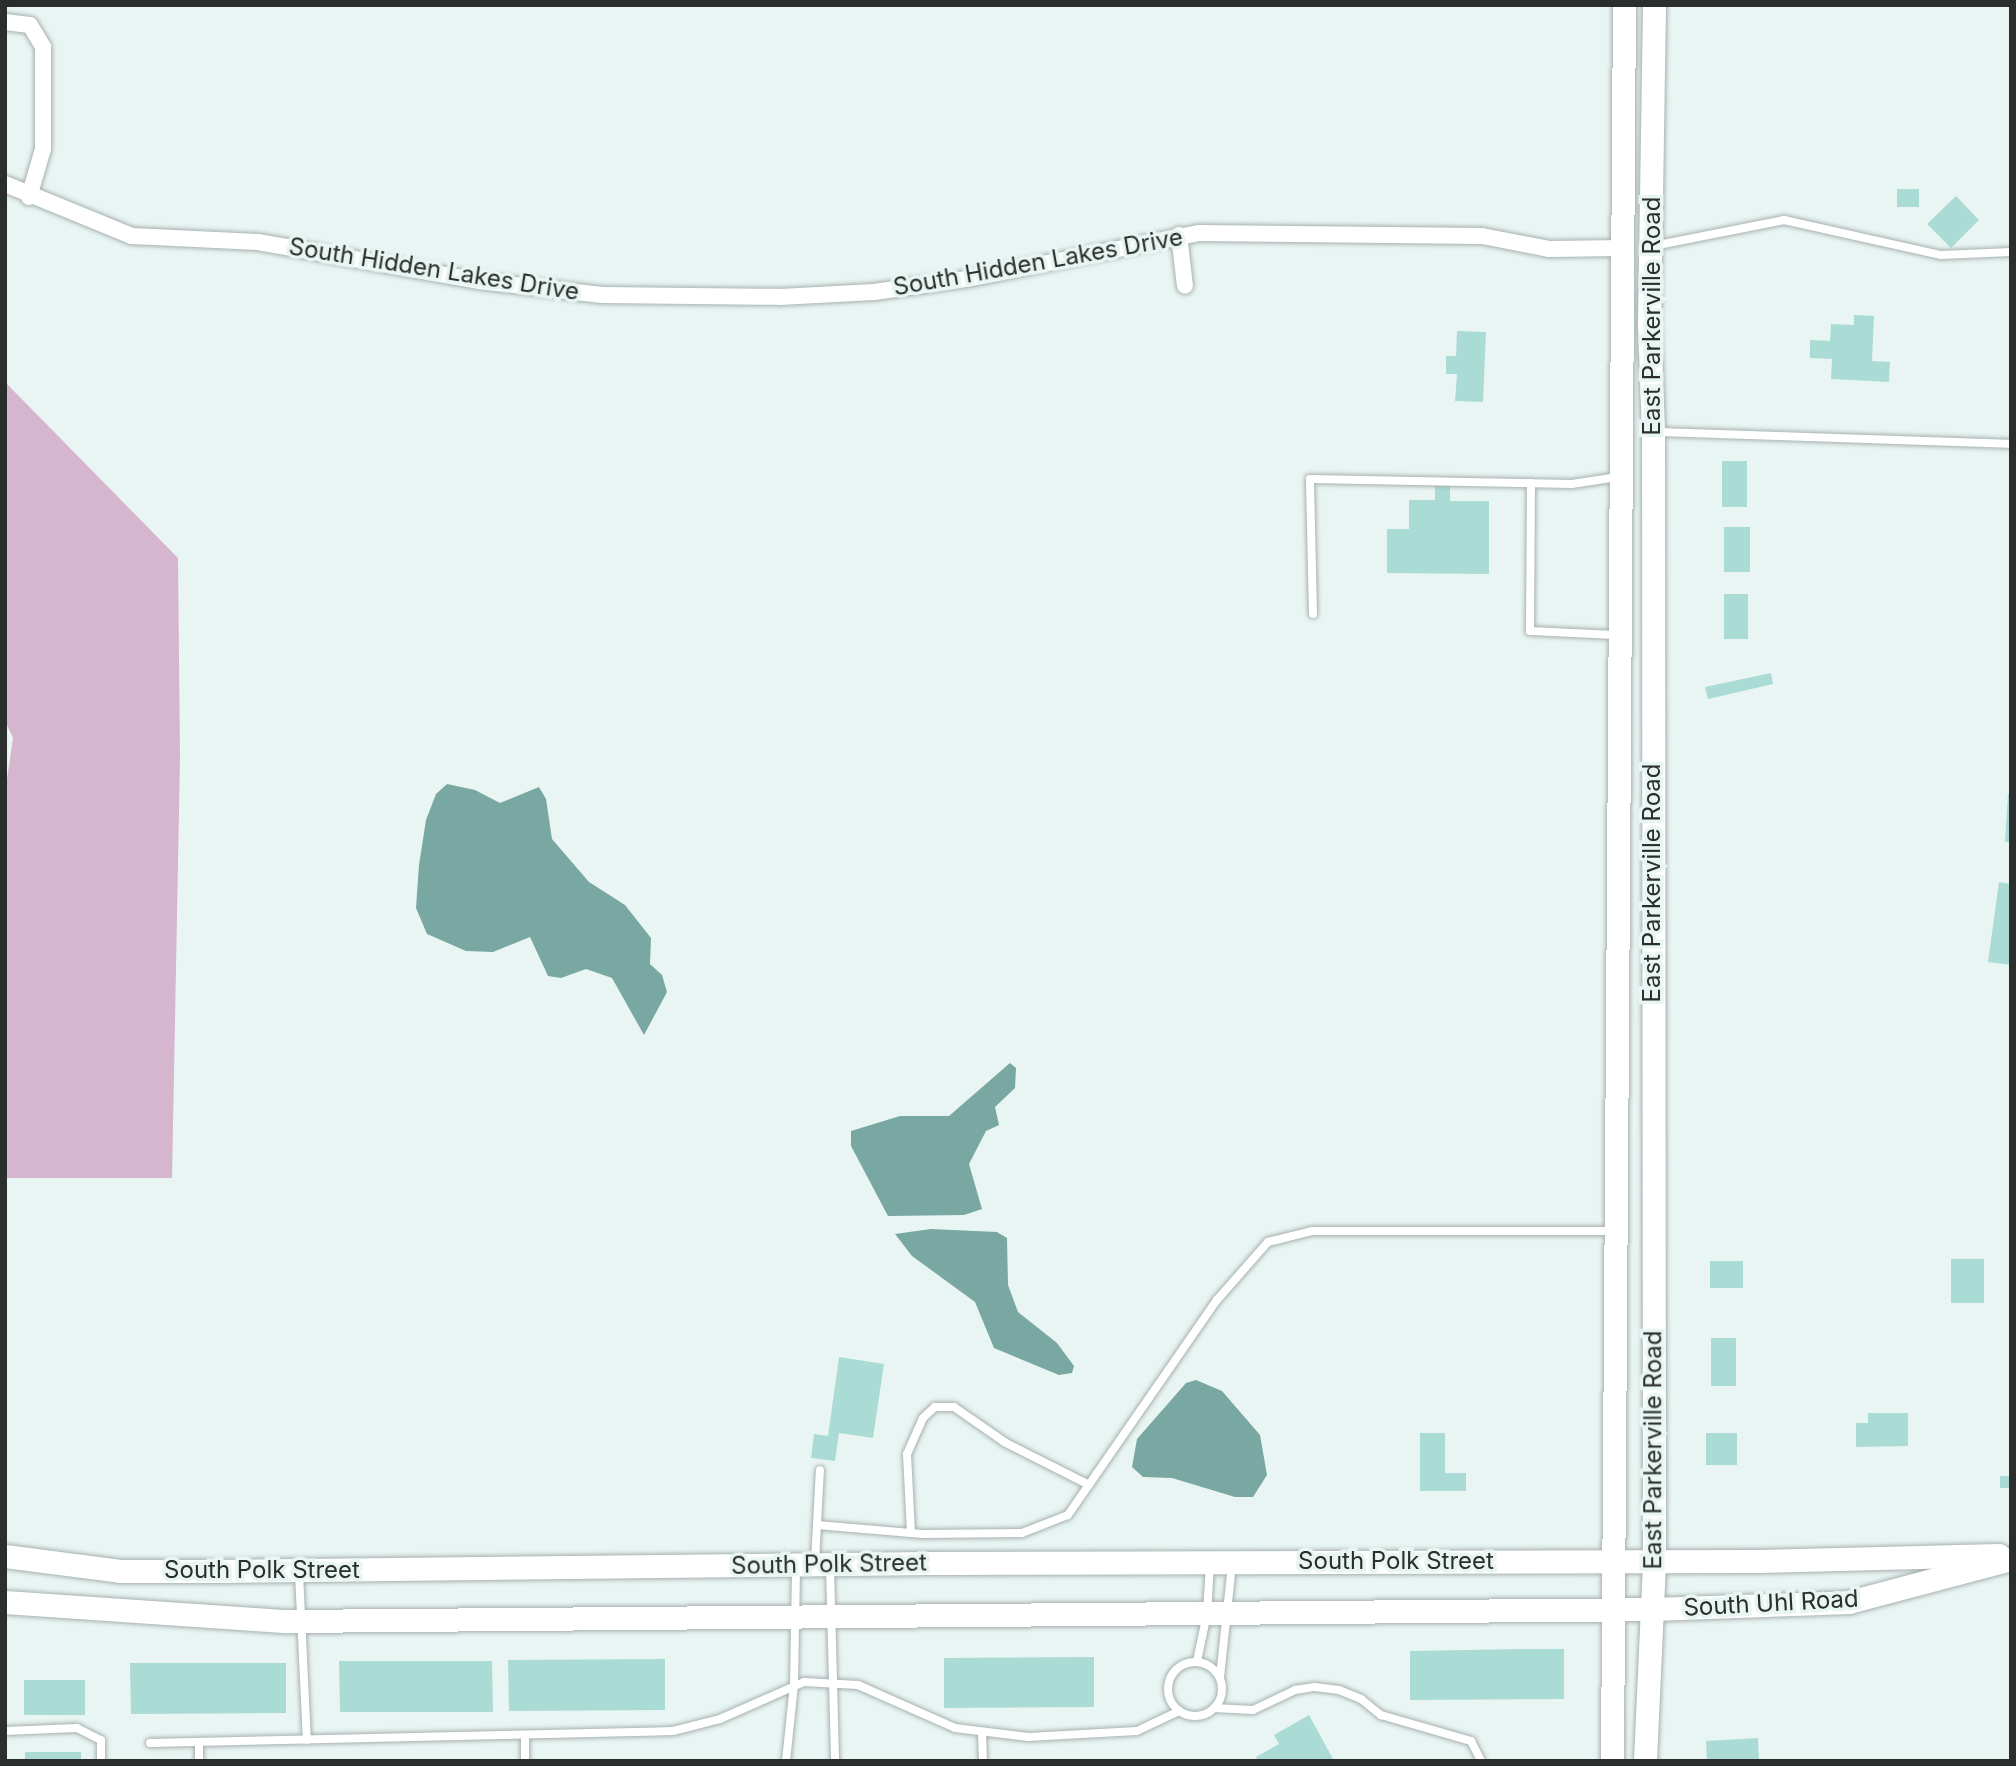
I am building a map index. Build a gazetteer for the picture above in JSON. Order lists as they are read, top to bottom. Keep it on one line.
{"streets":{"main road":["East Parkerville Road","South Polk Street","South Uhl Road"],"street":["South Hidden Lakes Drive"]},"crossings":[["South Hidden Lakes Drive","East Parkerville Road"],["East Parkerville Road","South Polk Street"],["East Parkerville Road","South Uhl Road"],["South Polk Street","South Uhl Road"]]}
